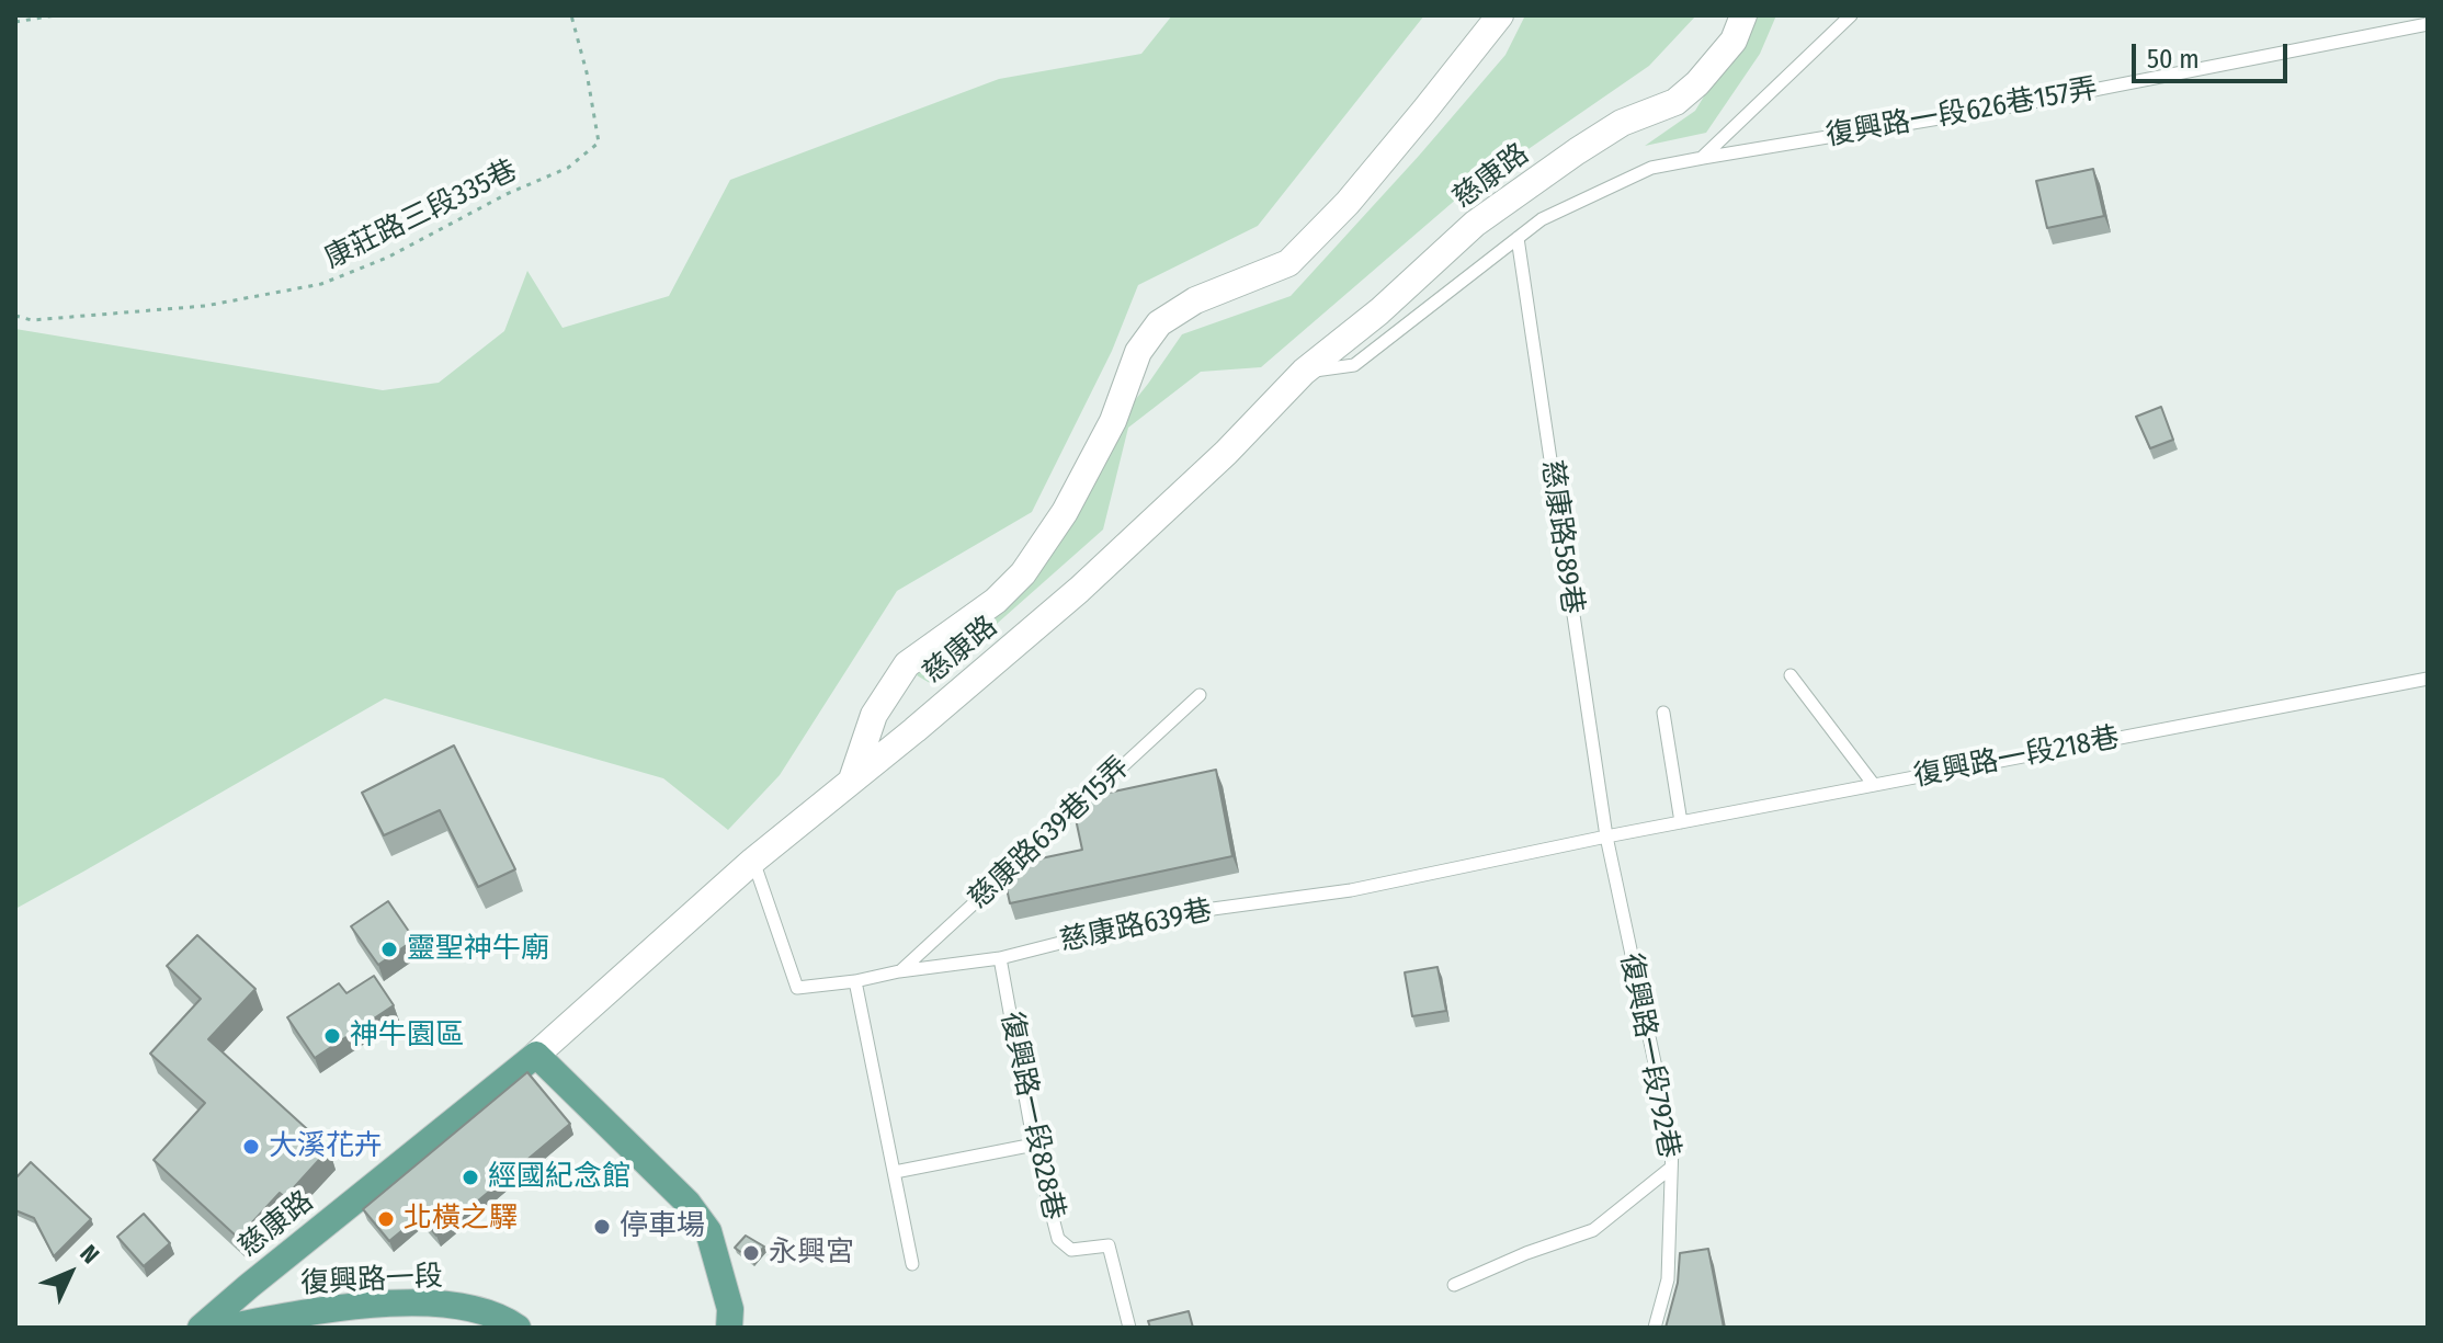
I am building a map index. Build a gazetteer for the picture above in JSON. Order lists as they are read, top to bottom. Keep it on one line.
{"streets":{"main road":["慈康路","復興路一段"],"lane":["復興路一段626巷157弄","慈康路589巷","復興路一段218巷","慈康路639巷15弄","慈康路639巷","復興路一段792巷","復興路一段828巷"],"path":["康莊路三段335巷"]},"crossings":[["慈康路","慈康路639巷"],["慈康路589巷","復興路一段218巷"],["慈康路589巷","慈康路639巷"],["慈康路589巷","復興路一段792巷"],["復興路一段218巷","慈康路639巷"],["復興路一段218巷","復興路一段792巷"],["慈康路639巷15弄","慈康路639巷"],["慈康路639巷","復興路一段792巷"],["慈康路639巷","復興路一段828巷"]],"places":["靈聖神牛廟","神牛園區","大溪花卉","經國紀念館","北橫之驛","停車場","永興宮"],"scale_bar":"50 m","north":"top right"}
